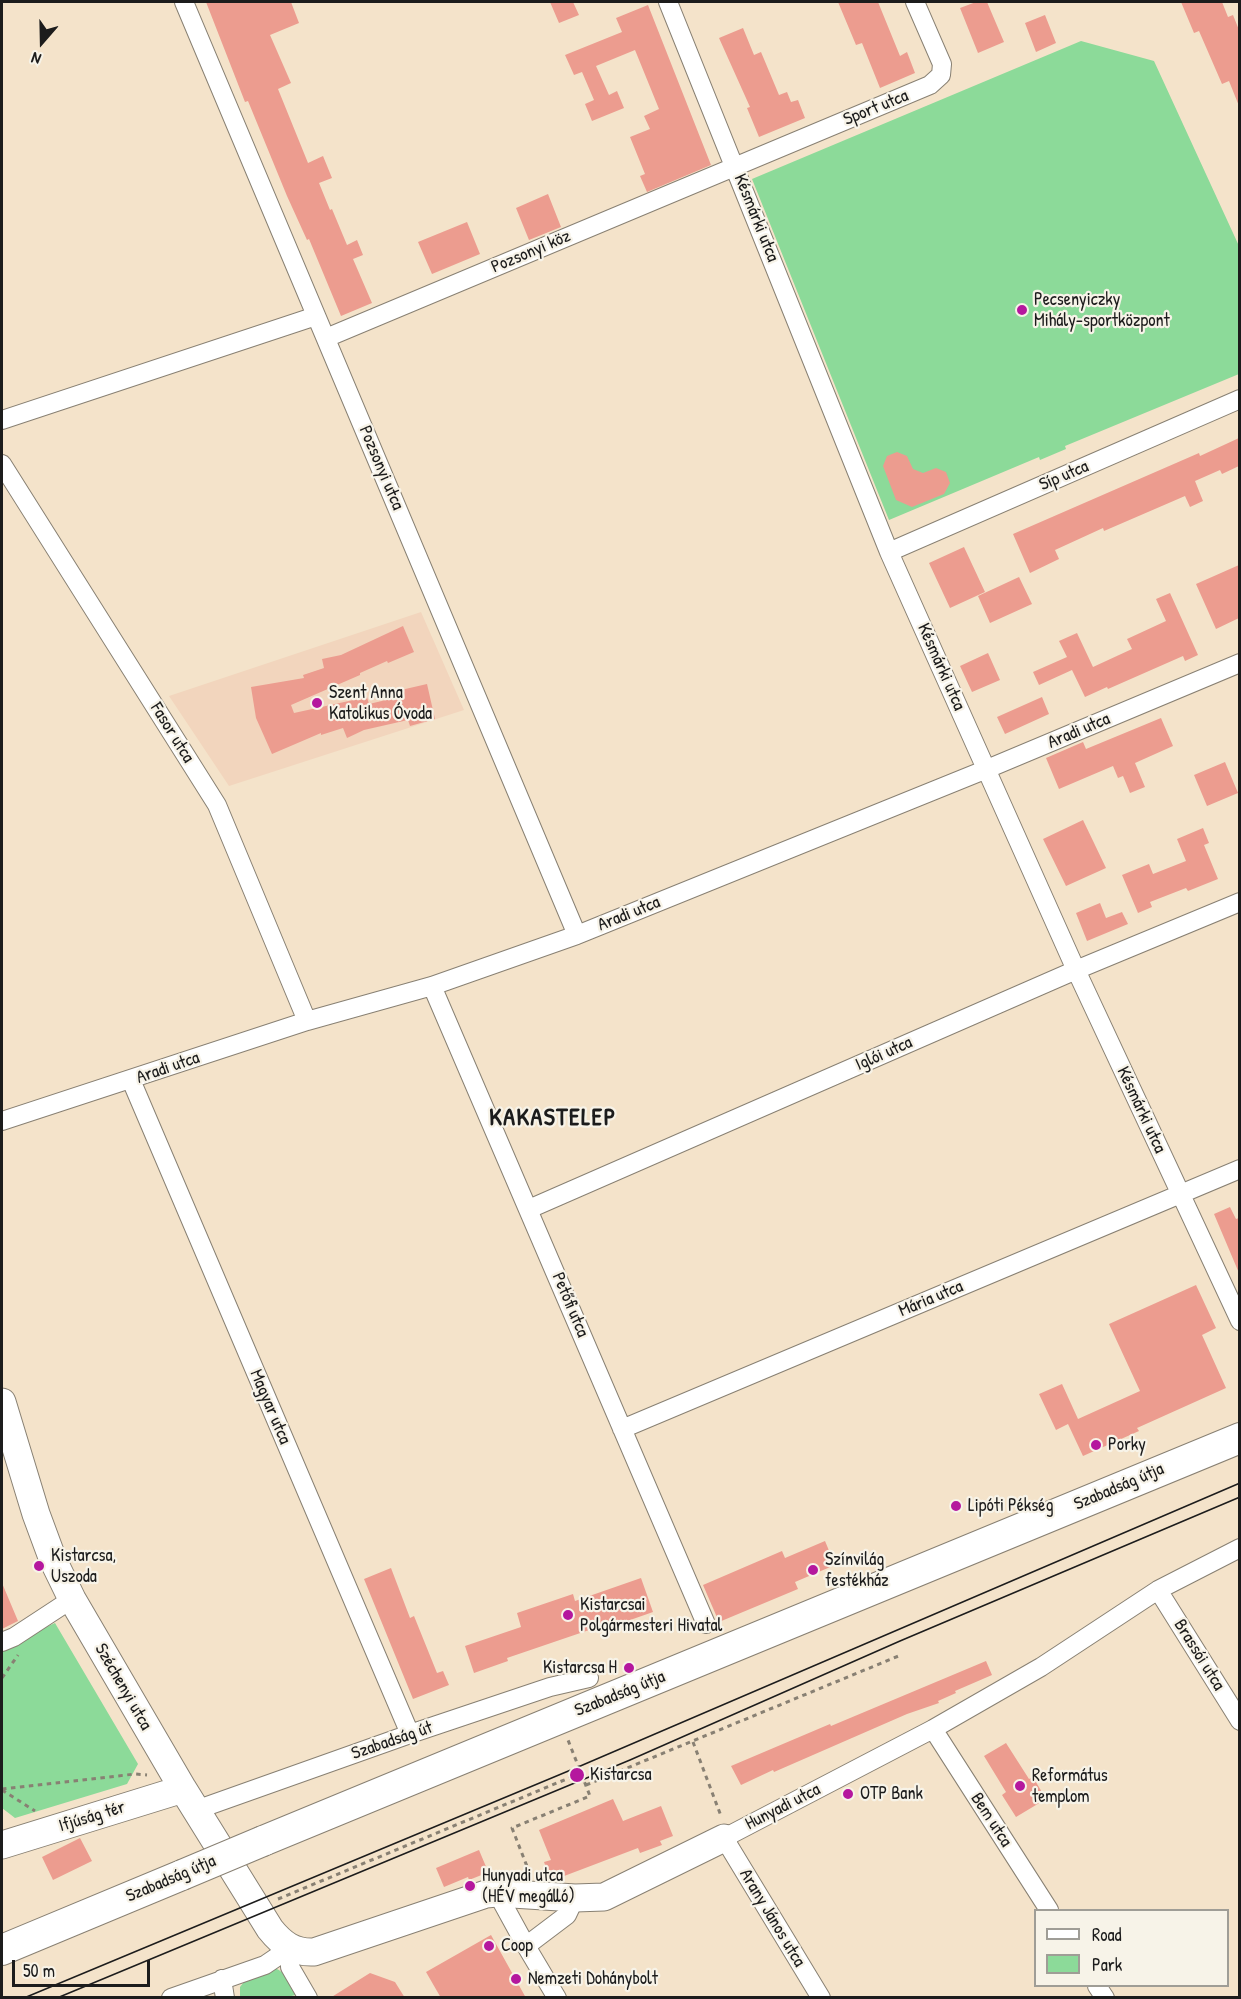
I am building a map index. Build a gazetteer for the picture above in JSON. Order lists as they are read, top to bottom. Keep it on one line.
{"streets":{"main road":["Szabadság útja"],"street":["Sport utca","Késmárki utca","Pozsonyi köz","Pozsonyi utca","Síp utca","Aradi utca","Fasor utca","Iglói utca","Mária utca","Petőfi utca","Magyar utca","Brassói utca","Széchenyi utca","Szabadság út","Hunyadi utca","Ifjúság tér","Bem utca","Arany János utca"]},"crossings":[["Sport utca","Késmárki utca"],["Sport utca","Pozsonyi köz"],["Késmárki utca","Pozsonyi köz"],["Késmárki utca","Síp utca"],["Késmárki utca","Aradi utca"],["Késmárki utca","Iglói utca"],["Késmárki utca","Mária utca"],["Pozsonyi köz","Pozsonyi utca"],["Pozsonyi utca","Aradi utca"],["Aradi utca","Fasor utca"],["Aradi utca","Petőfi utca"],["Aradi utca","Magyar utca"],["Iglói utca","Petőfi utca"],["Mária utca","Petőfi utca"],["Magyar utca","Szabadság út"],["Brassói utca","Hunyadi utca"],["Széchenyi utca","Szabadság út"],["Széchenyi utca","Hunyadi utca"],["Széchenyi utca","Ifjúság tér"],["Szabadság út","Ifjúság tér"],["Hunyadi utca","Bem utca"],["Hunyadi utca","Arany János utca"]],"districts":["KAKASTELEP"],"places":["Pecsenyiczky Mihály-sportközpont","Szent Anna Katolikus Óvoda","Porky","Lipóti Pékség","Kistarcsa, Uszoda","Színvilág festékház","Kistarcsai Polgármesteri Hivatal","Kistarcsa H","Kistarcsa","Református templom","OTP Bank","Hunyadi utca (HÉV megálló)","Coop","Nemzeti Dohánybolt"],"legend":["Road","Park"],"scale_bar":"50 m","north":"bottom"}
